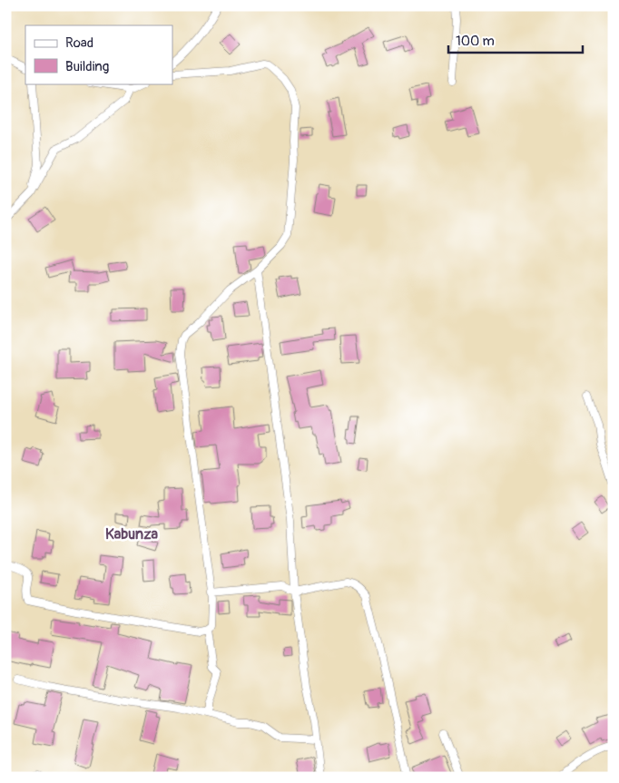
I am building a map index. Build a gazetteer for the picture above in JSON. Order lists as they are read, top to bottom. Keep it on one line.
{"districts":["Kabunza"],"legend":["Road","Building"],"scale_bar":"100 m"}
